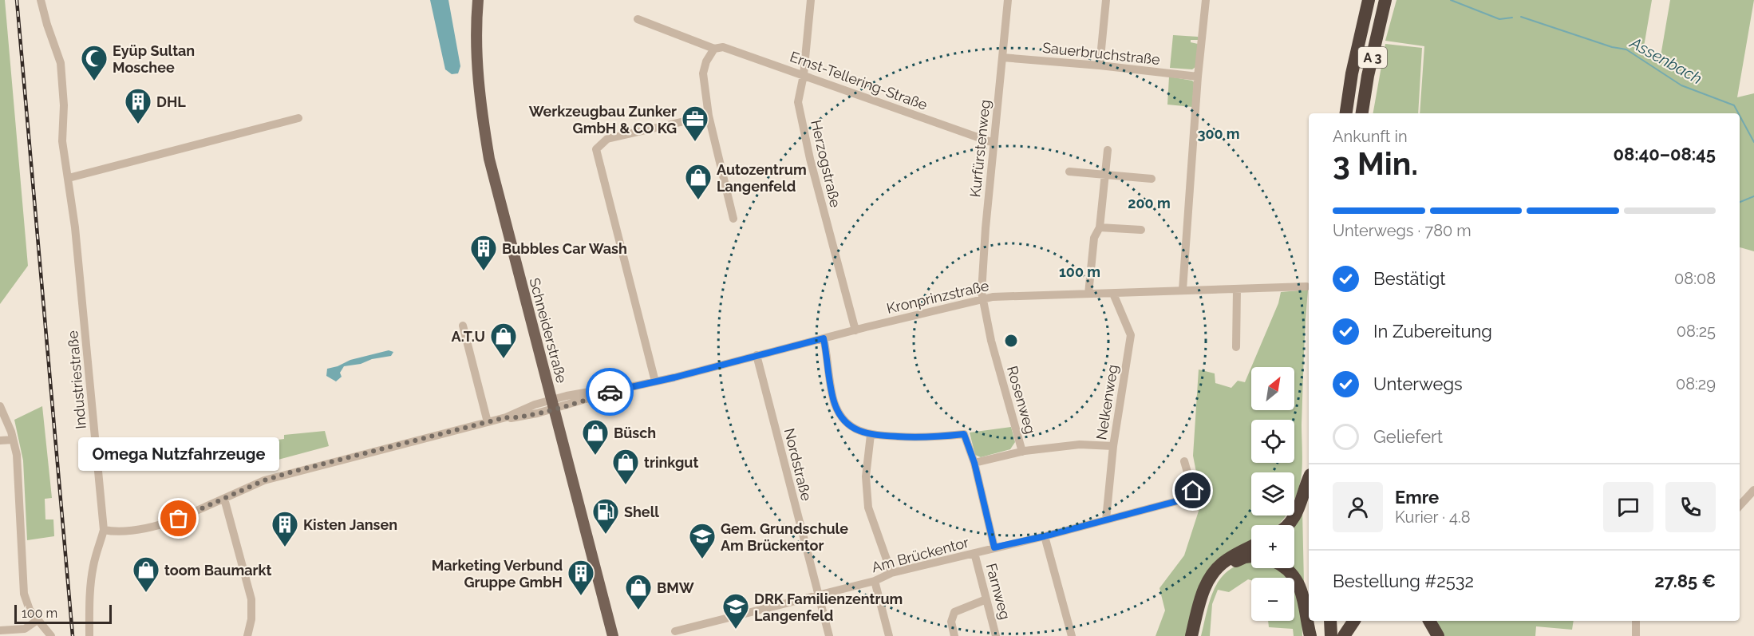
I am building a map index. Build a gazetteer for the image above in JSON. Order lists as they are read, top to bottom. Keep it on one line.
{"streets":{"highway":["A 3"],"main road":["Schneiderstraße"],"street":["Sauerbruchstraße","Ernst-Tellering-Straße","Kurfürstenweg","Herzogstraße","Kronprinzstraße","Industriestraße","Rosenweg","Nelkenweg","Nordstraße","Am Brückentor","Farnweg"]},"crossings":[["Sauerbruchstraße","Kurfürstenweg"],["Ernst-Tellering-Straße","Kurfürstenweg"],["Ernst-Tellering-Straße","Herzogstraße"],["Kurfürstenweg","Kronprinzstraße"],["Kurfürstenweg","Rosenweg"],["Herzogstraße","Kronprinzstraße"],["Kronprinzstraße","Schneiderstraße"],["Kronprinzstraße","Industriestraße"],["Kronprinzstraße","Rosenweg"],["Kronprinzstraße","Nelkenweg"],["Kronprinzstraße","Nordstraße"],["Nelkenweg","Am Brückentor"],["Nordstraße","Am Brückentor"],["Am Brückentor","Farnweg"]],"water":["Assenbach"],"places":{"mosque":["Eyüp Sultan Moschee"],"building":["DHL","Bubbles Car Wash","Kisten Jansen","Marketing Verbund Gruppe GmbH"],"office":["Werkzeugbau Zunker GmbH & CO KG"],"shop":["Autozentrum Langenfeld","A.T.U","Büsch","trinkgut","toom Baumarkt","BMW"],"other":["Omega Nutzfahrzeuge"],"fuel station":["Shell"],"school or university":["Gem. Grundschule Am Brückentor","DRK Familienzentrum Langenfeld"]},"scale_bar":"100 m","north":"top right","page":{"heading":["3 Min.","Ankunft in","08:40–08:45"],"panel":["Emre","Kurier · 4.8","Bestellung #2532","27.85 €"],"bar":"Unterwegs · 780 m","list":[["Bestätigt","08:08"],["In Zubereitung","08:25"],["Unterwegs","08:29"],"Geliefert"],"map_buttons":["+","−"],"bubble":"Omega Nutzfahrzeuge","scale":"100 m"},"rings":["300 m","200 m","100 m"]}
